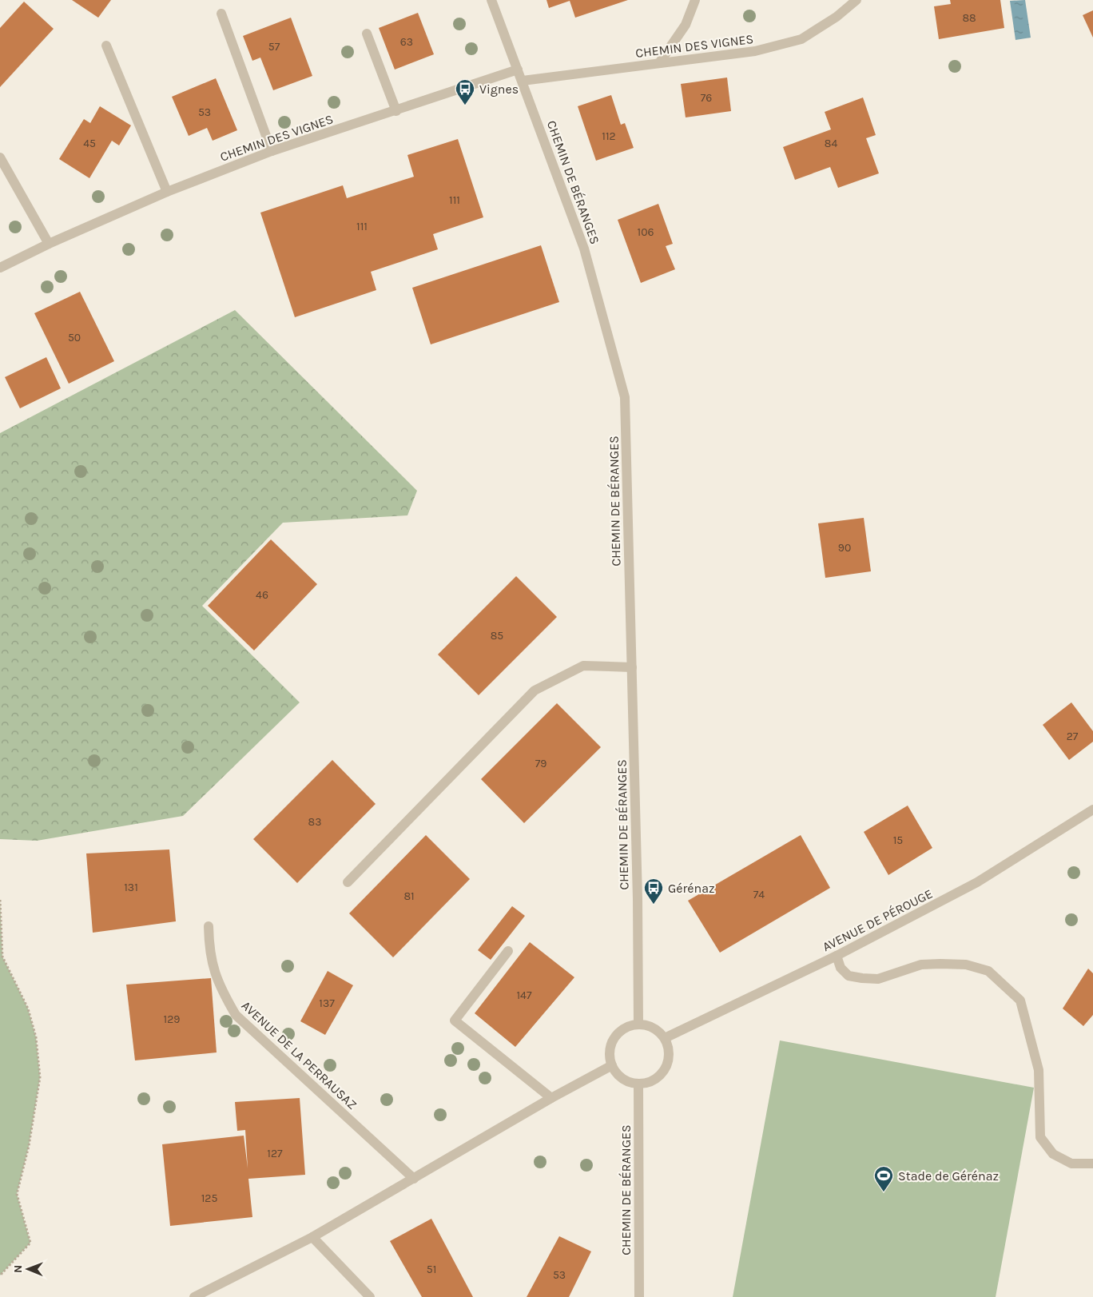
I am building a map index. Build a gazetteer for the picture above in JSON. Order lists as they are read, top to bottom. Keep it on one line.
{"streets":{"street":["CHEMIN DES VIGNES","CHEMIN DE BÉRANGES","AVENUE DE PÉROUGE","AVENUE DE LA PERRAUSAZ"]},"crossings":[["CHEMIN DES VIGNES","CHEMIN DE BÉRANGES"],["CHEMIN DE BÉRANGES","AVENUE DE PÉROUGE"]],"places":{"bus stop":["Vignes","Gérénaz"],"sports":["Stade de Gérénaz"]},"house_numbers":["88","63","57","76","53","112","45","84","111","111","106","50","90","46","85","27","79","83","15","131","74","81","147","137","129","127","125","51","53"],"north":"left"}
